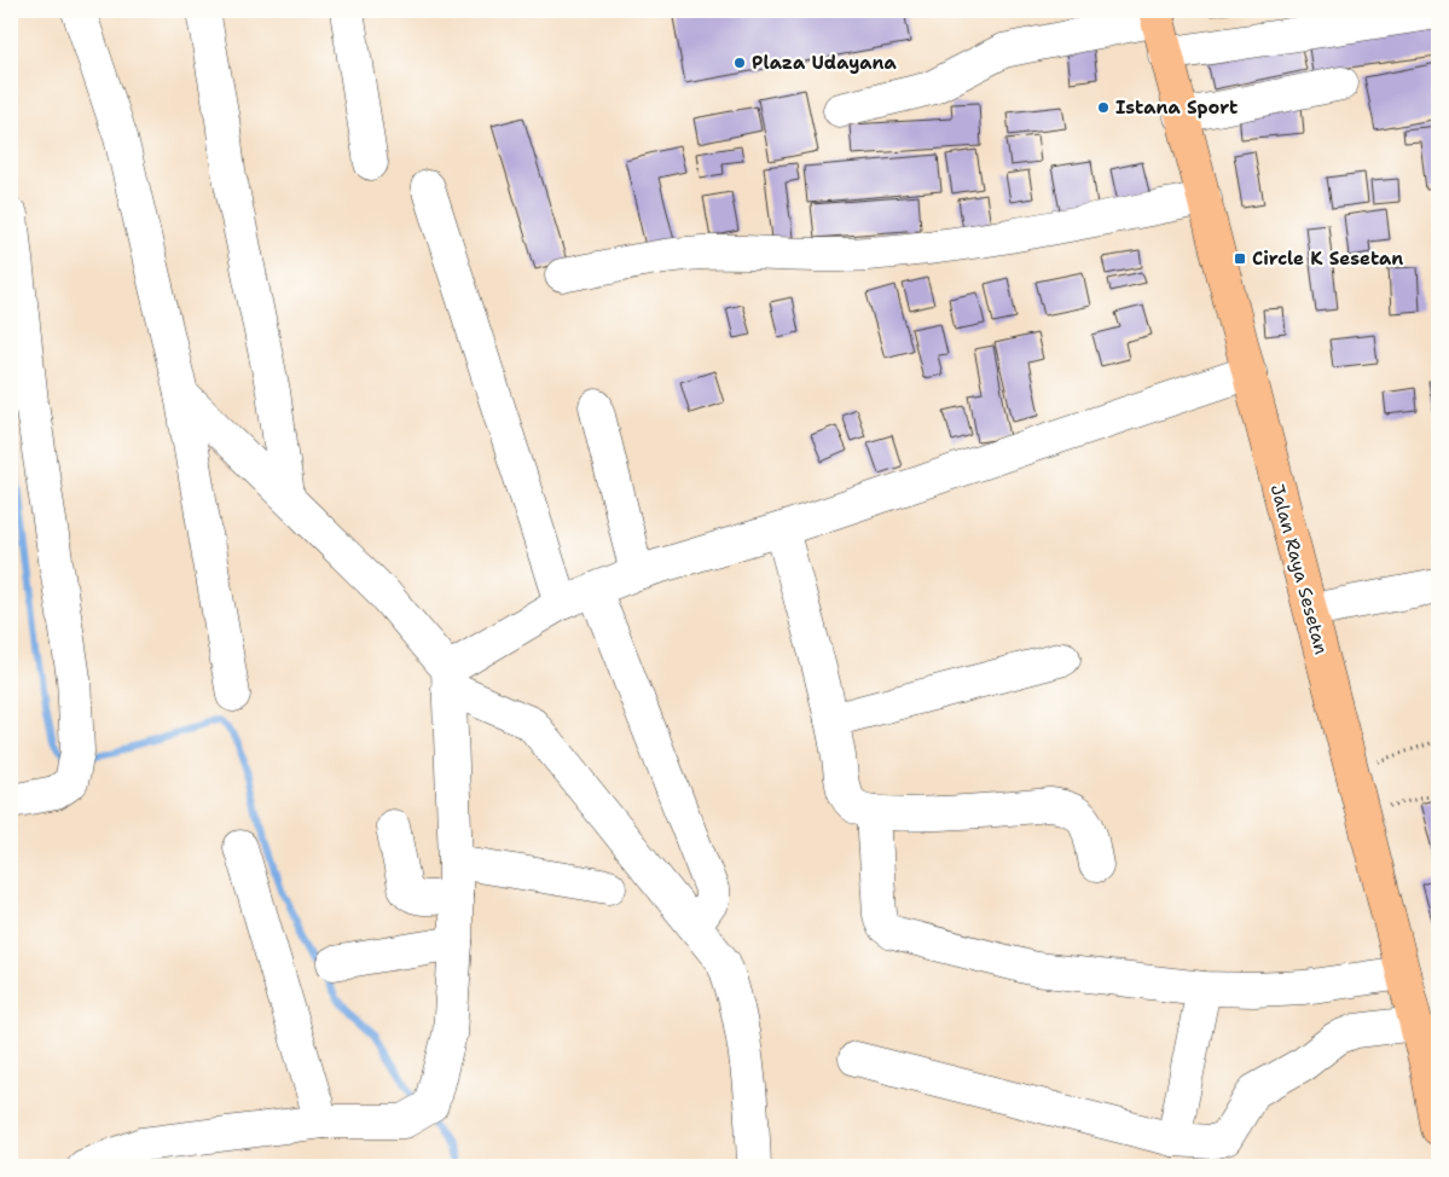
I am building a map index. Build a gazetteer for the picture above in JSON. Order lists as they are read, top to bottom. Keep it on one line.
{"streets":{"main road":["Jalan Raya Sesetan"]},"places":{"other":["Plaza Udayana","Istana Sport"],"transit":["Circle K Sesetan"]}}
